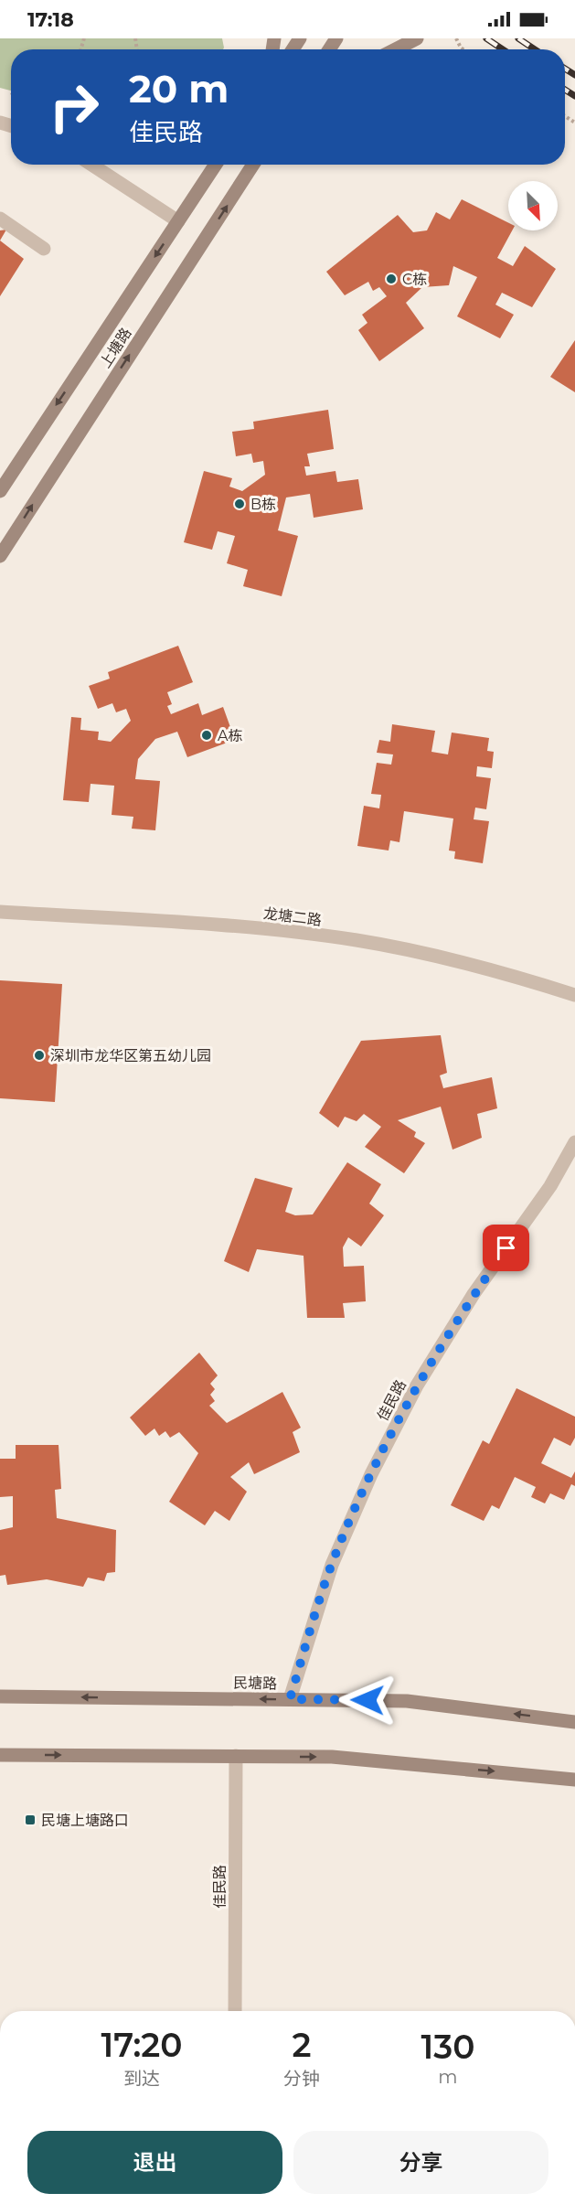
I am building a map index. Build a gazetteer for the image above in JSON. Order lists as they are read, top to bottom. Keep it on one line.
{"streets":{"main road":["上塘路","民塘路"],"street":["龙塘二路","佳民路"]},"crossings":[["佳民路","民塘路"]],"places":{"other":["C栋","B栋","A栋","深圳市龙华区第五幼儿园"],"transit":["民塘上塘路口"]},"north":"bottom right","page":{"status":"17:18","turn":["20 m","佳民路"],"eta":["17:20","到达","2","分钟","130","m"],"buttons":["退出","分享"]}}
